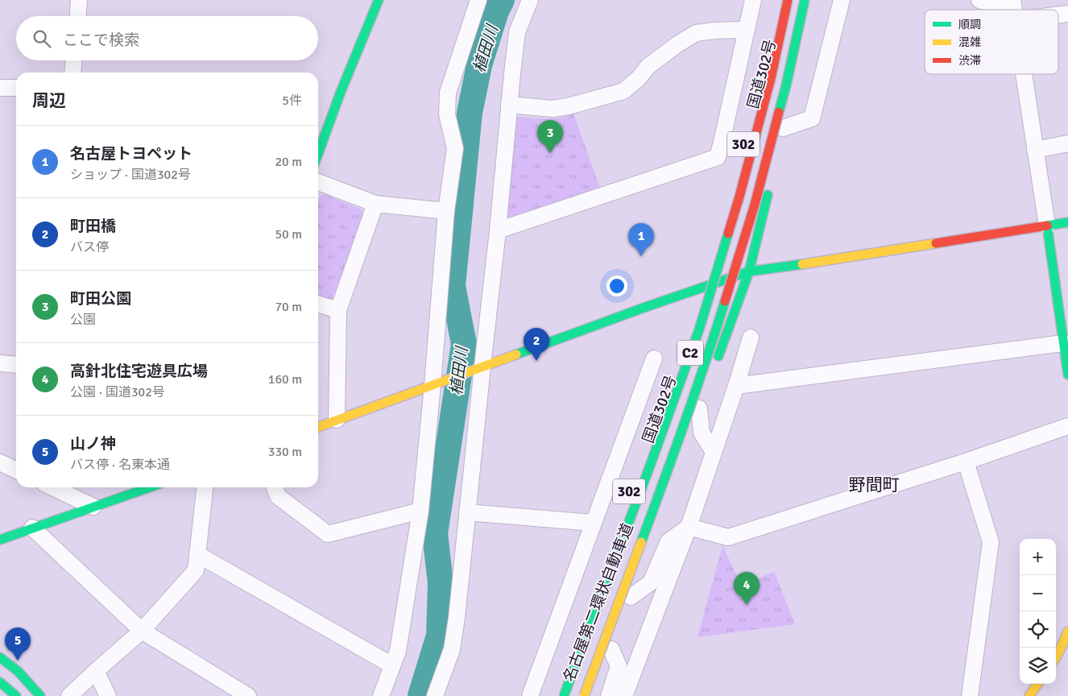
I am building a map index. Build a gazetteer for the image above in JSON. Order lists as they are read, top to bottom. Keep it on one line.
{"streets":{"main road":["国道302号","302","C2","名古屋第二環状自動車道"]},"districts":["野間町"],"water":["植田川"],"legend":["順調","混雑","渋滞"],"page":{"search":"ここで検索","heading":["周辺","5件"],"pins":["3","1","2","4","5"],"list":[{"mark":"1","name":"名古屋トヨペット","note":"ショップ · 国道302号","value":"20 m"},{"mark":"2","name":"町田橋","note":"バス停","value":"50 m"},{"mark":"3","name":"町田公園","note":"公園","value":"70 m"},{"mark":"4","name":"高針北住宅遊具広場","note":"公園 · 国道302号","value":"160 m"},{"mark":"5","name":"山ノ神","note":"バス停 · 名東本通","value":"330 m"}],"map_buttons":["+","−"]}}
